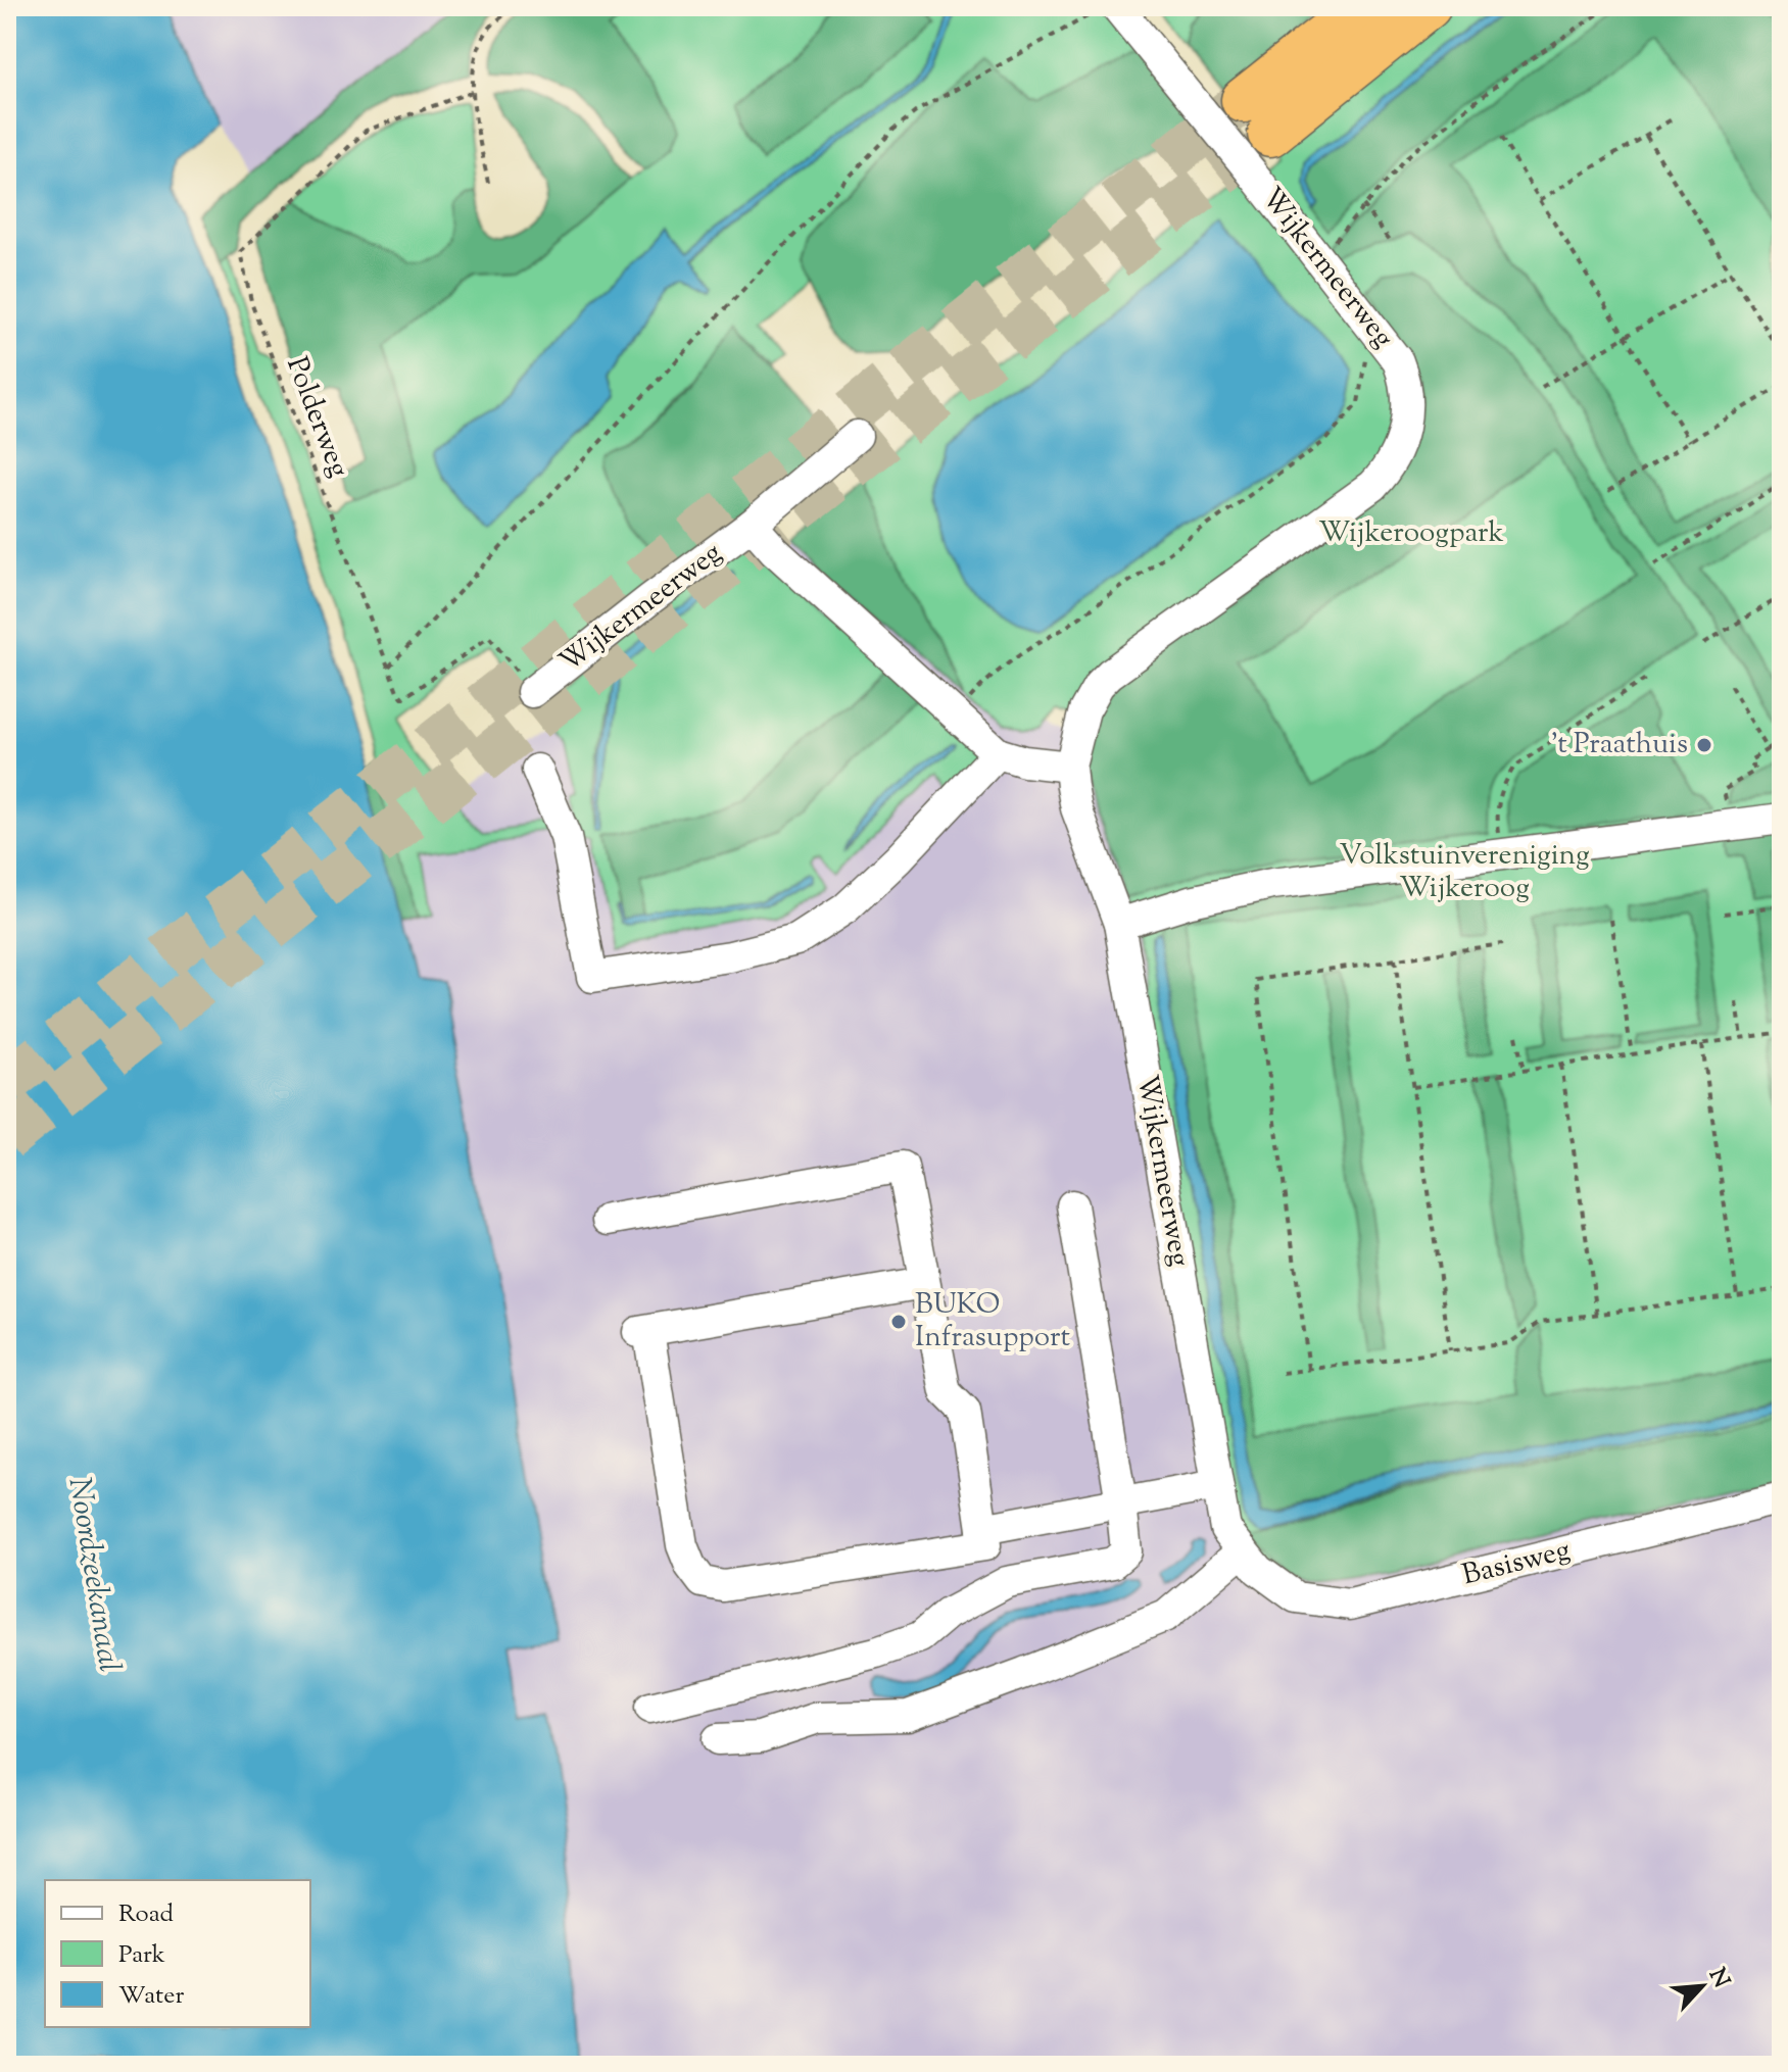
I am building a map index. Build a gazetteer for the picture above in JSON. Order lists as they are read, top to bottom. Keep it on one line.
{"streets":{"street":["Wijkermeerweg","Basisweg"],"path":["Polderweg"]},"crossings":[["Wijkermeerweg","Polderweg"],["Wijkermeerweg","Basisweg"]],"water":["Noordzeekanaal"],"parks":["Wijkeroogpark","Volkstuinvereniging Wijkeroog"],"places":["'t Praathuis","BUKO Infrasupport"],"legend":["Road","Park","Water"],"north":"top right"}
